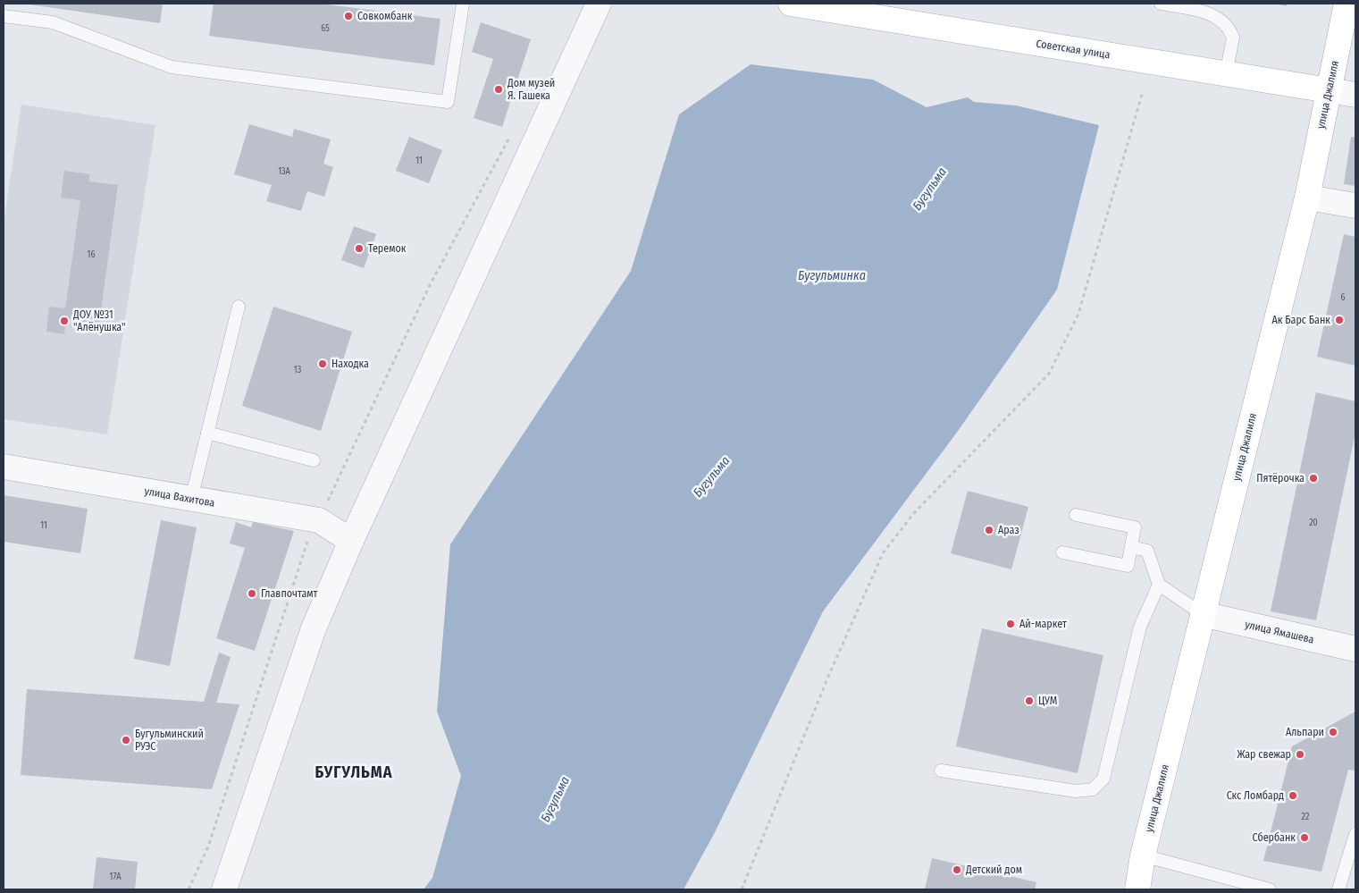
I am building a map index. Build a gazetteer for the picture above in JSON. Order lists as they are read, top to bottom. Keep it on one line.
{"streets":{"main road":["Советская улица","улица Джалиля"],"street":["улица Вахитова","улица Ямашева"]},"crossings":[["Советская улица","улица Джалиля"],["улица Джалиля","улица Ямашева"]],"districts":["БУГУЛЬМА"],"water":["Бугульма","Бугульминка"],"places":["Совкомбанк","Дом музей Я. Гашека","Теремок","Ак Барс Банк","ДОУ №31 \"Алёнушка\"","Находка","Пятёрочка","Араз","Главпочтамт","Ай-маркет","ЦУМ","Альпари","Бугульминский РУЭС","Жар свежар","Скс Ломбард","Сбербанк","Детский дом"],"house_numbers":["65","11","13А","16","6","13","20","11","22","17А"]}
